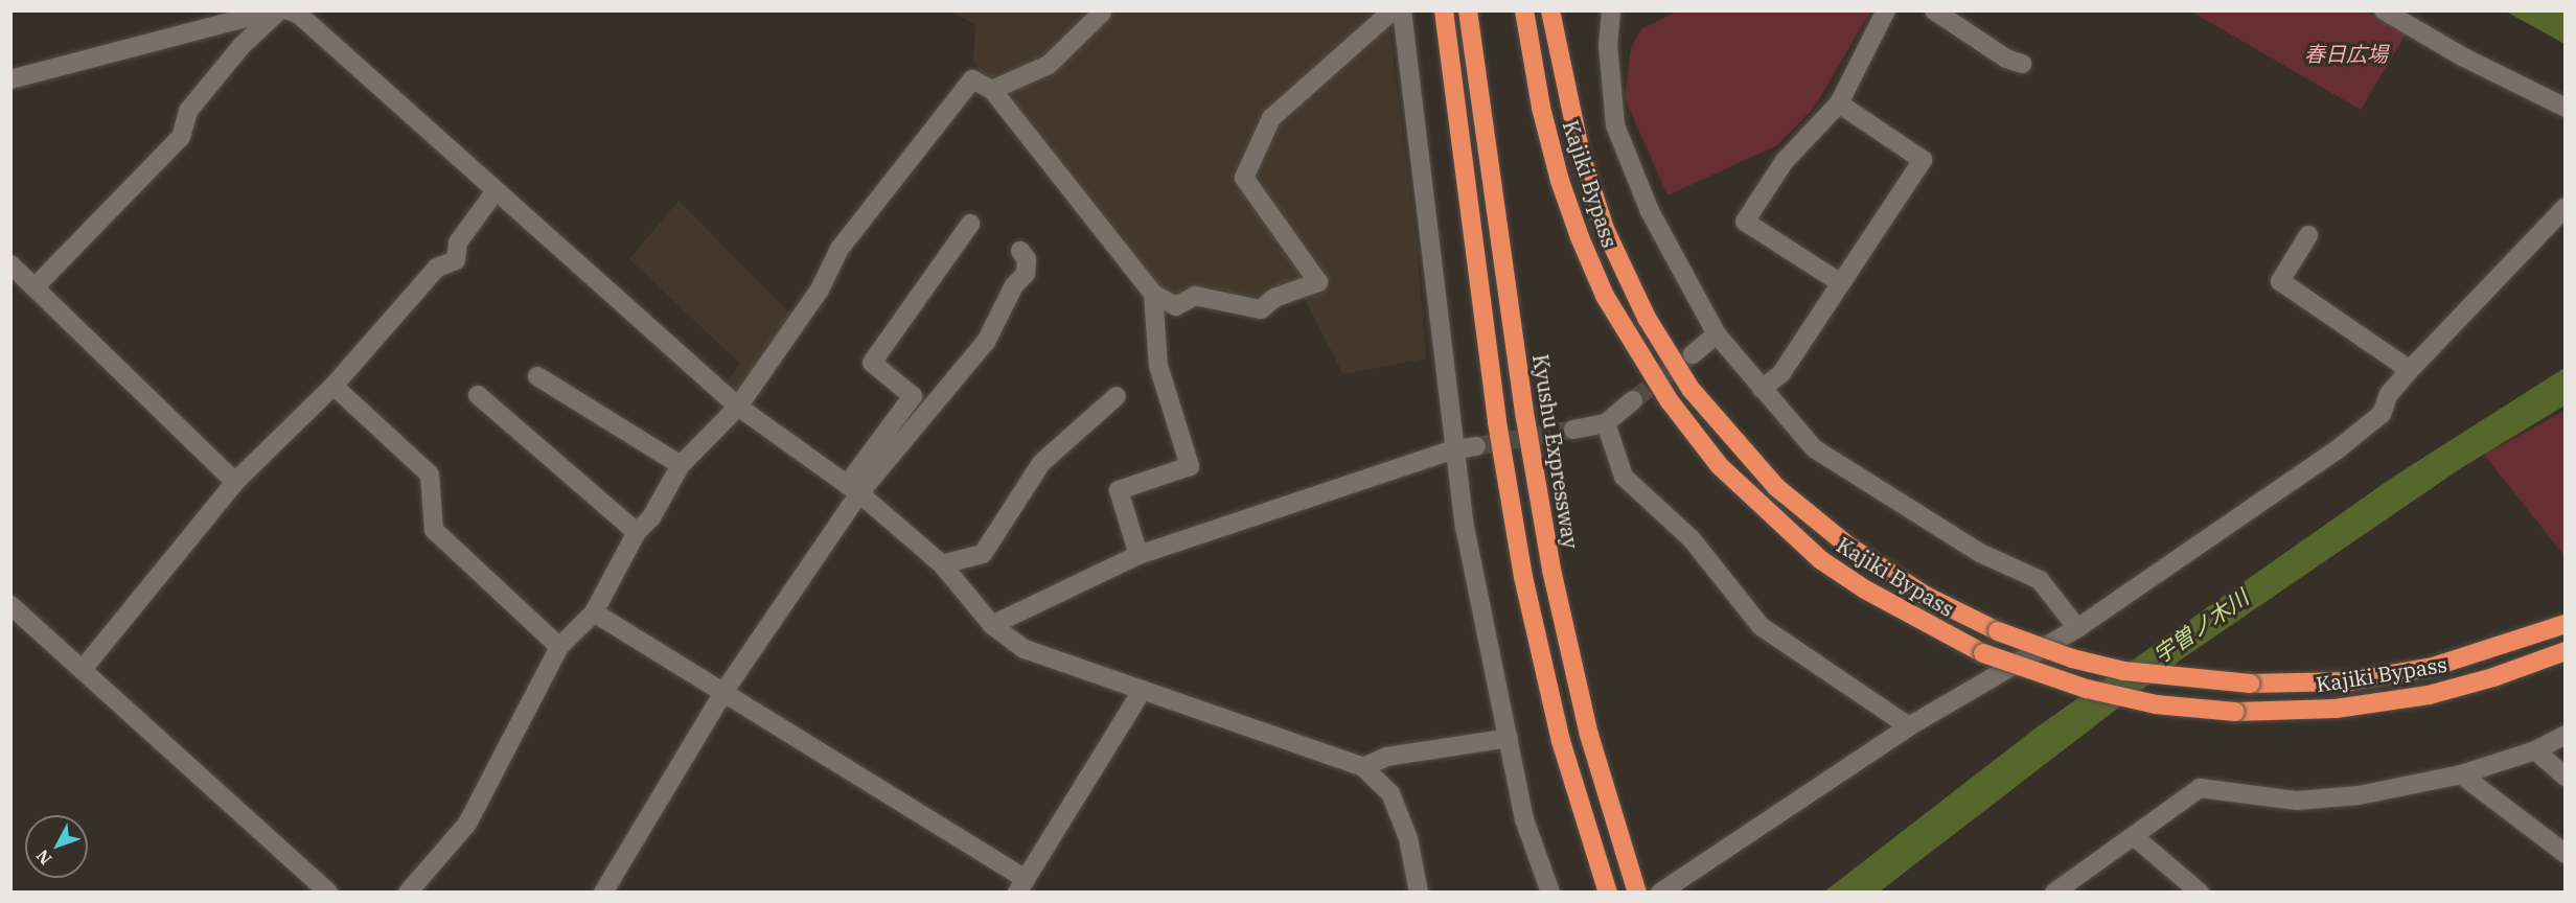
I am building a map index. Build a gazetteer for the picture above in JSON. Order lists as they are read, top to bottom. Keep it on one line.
{"streets":{"highway":["Kajiki Bypass","Kyushu Expressway"]},"water":["宇曽ノ木川"],"parks":["春日広場"],"north":"bottom left"}
